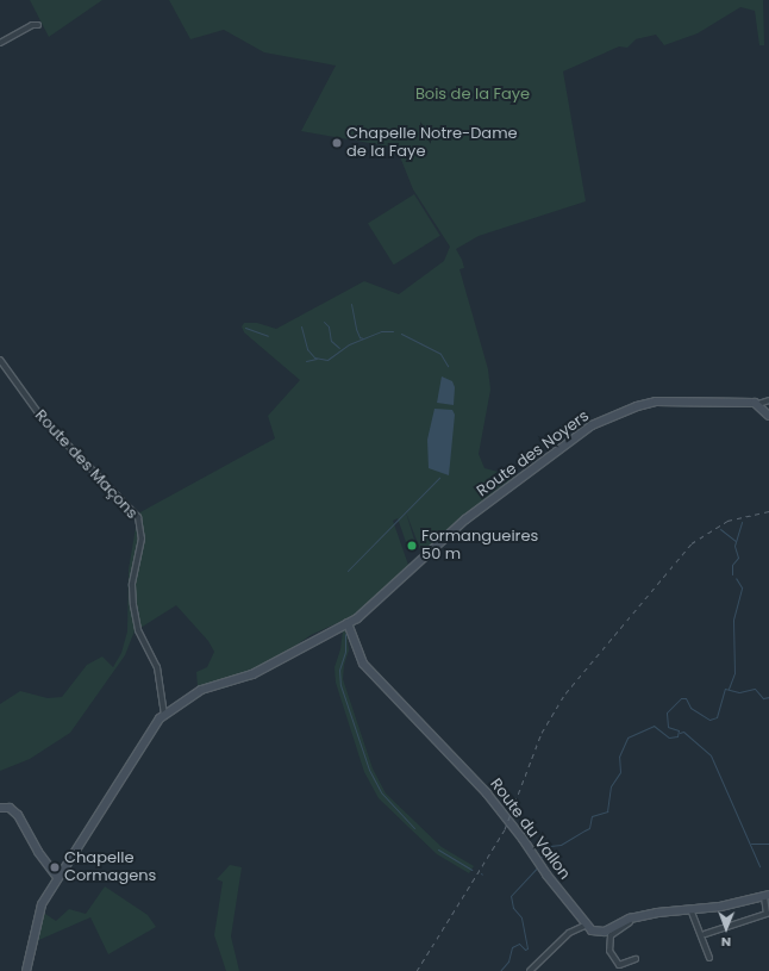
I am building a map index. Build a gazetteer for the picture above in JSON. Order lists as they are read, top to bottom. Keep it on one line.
{"streets":{"street":["Route des Noyers","Route des Maçons","Route du Vallon"]},"crossings":[["Route des Noyers","Route des Maçons"],["Route des Noyers","Route du Vallon"]],"parks":["Bois de la Faye"],"places":["Chapelle Notre-Dame de la Faye","Formangueires 50 m","Chapelle Cormagens"],"north":"bottom"}
